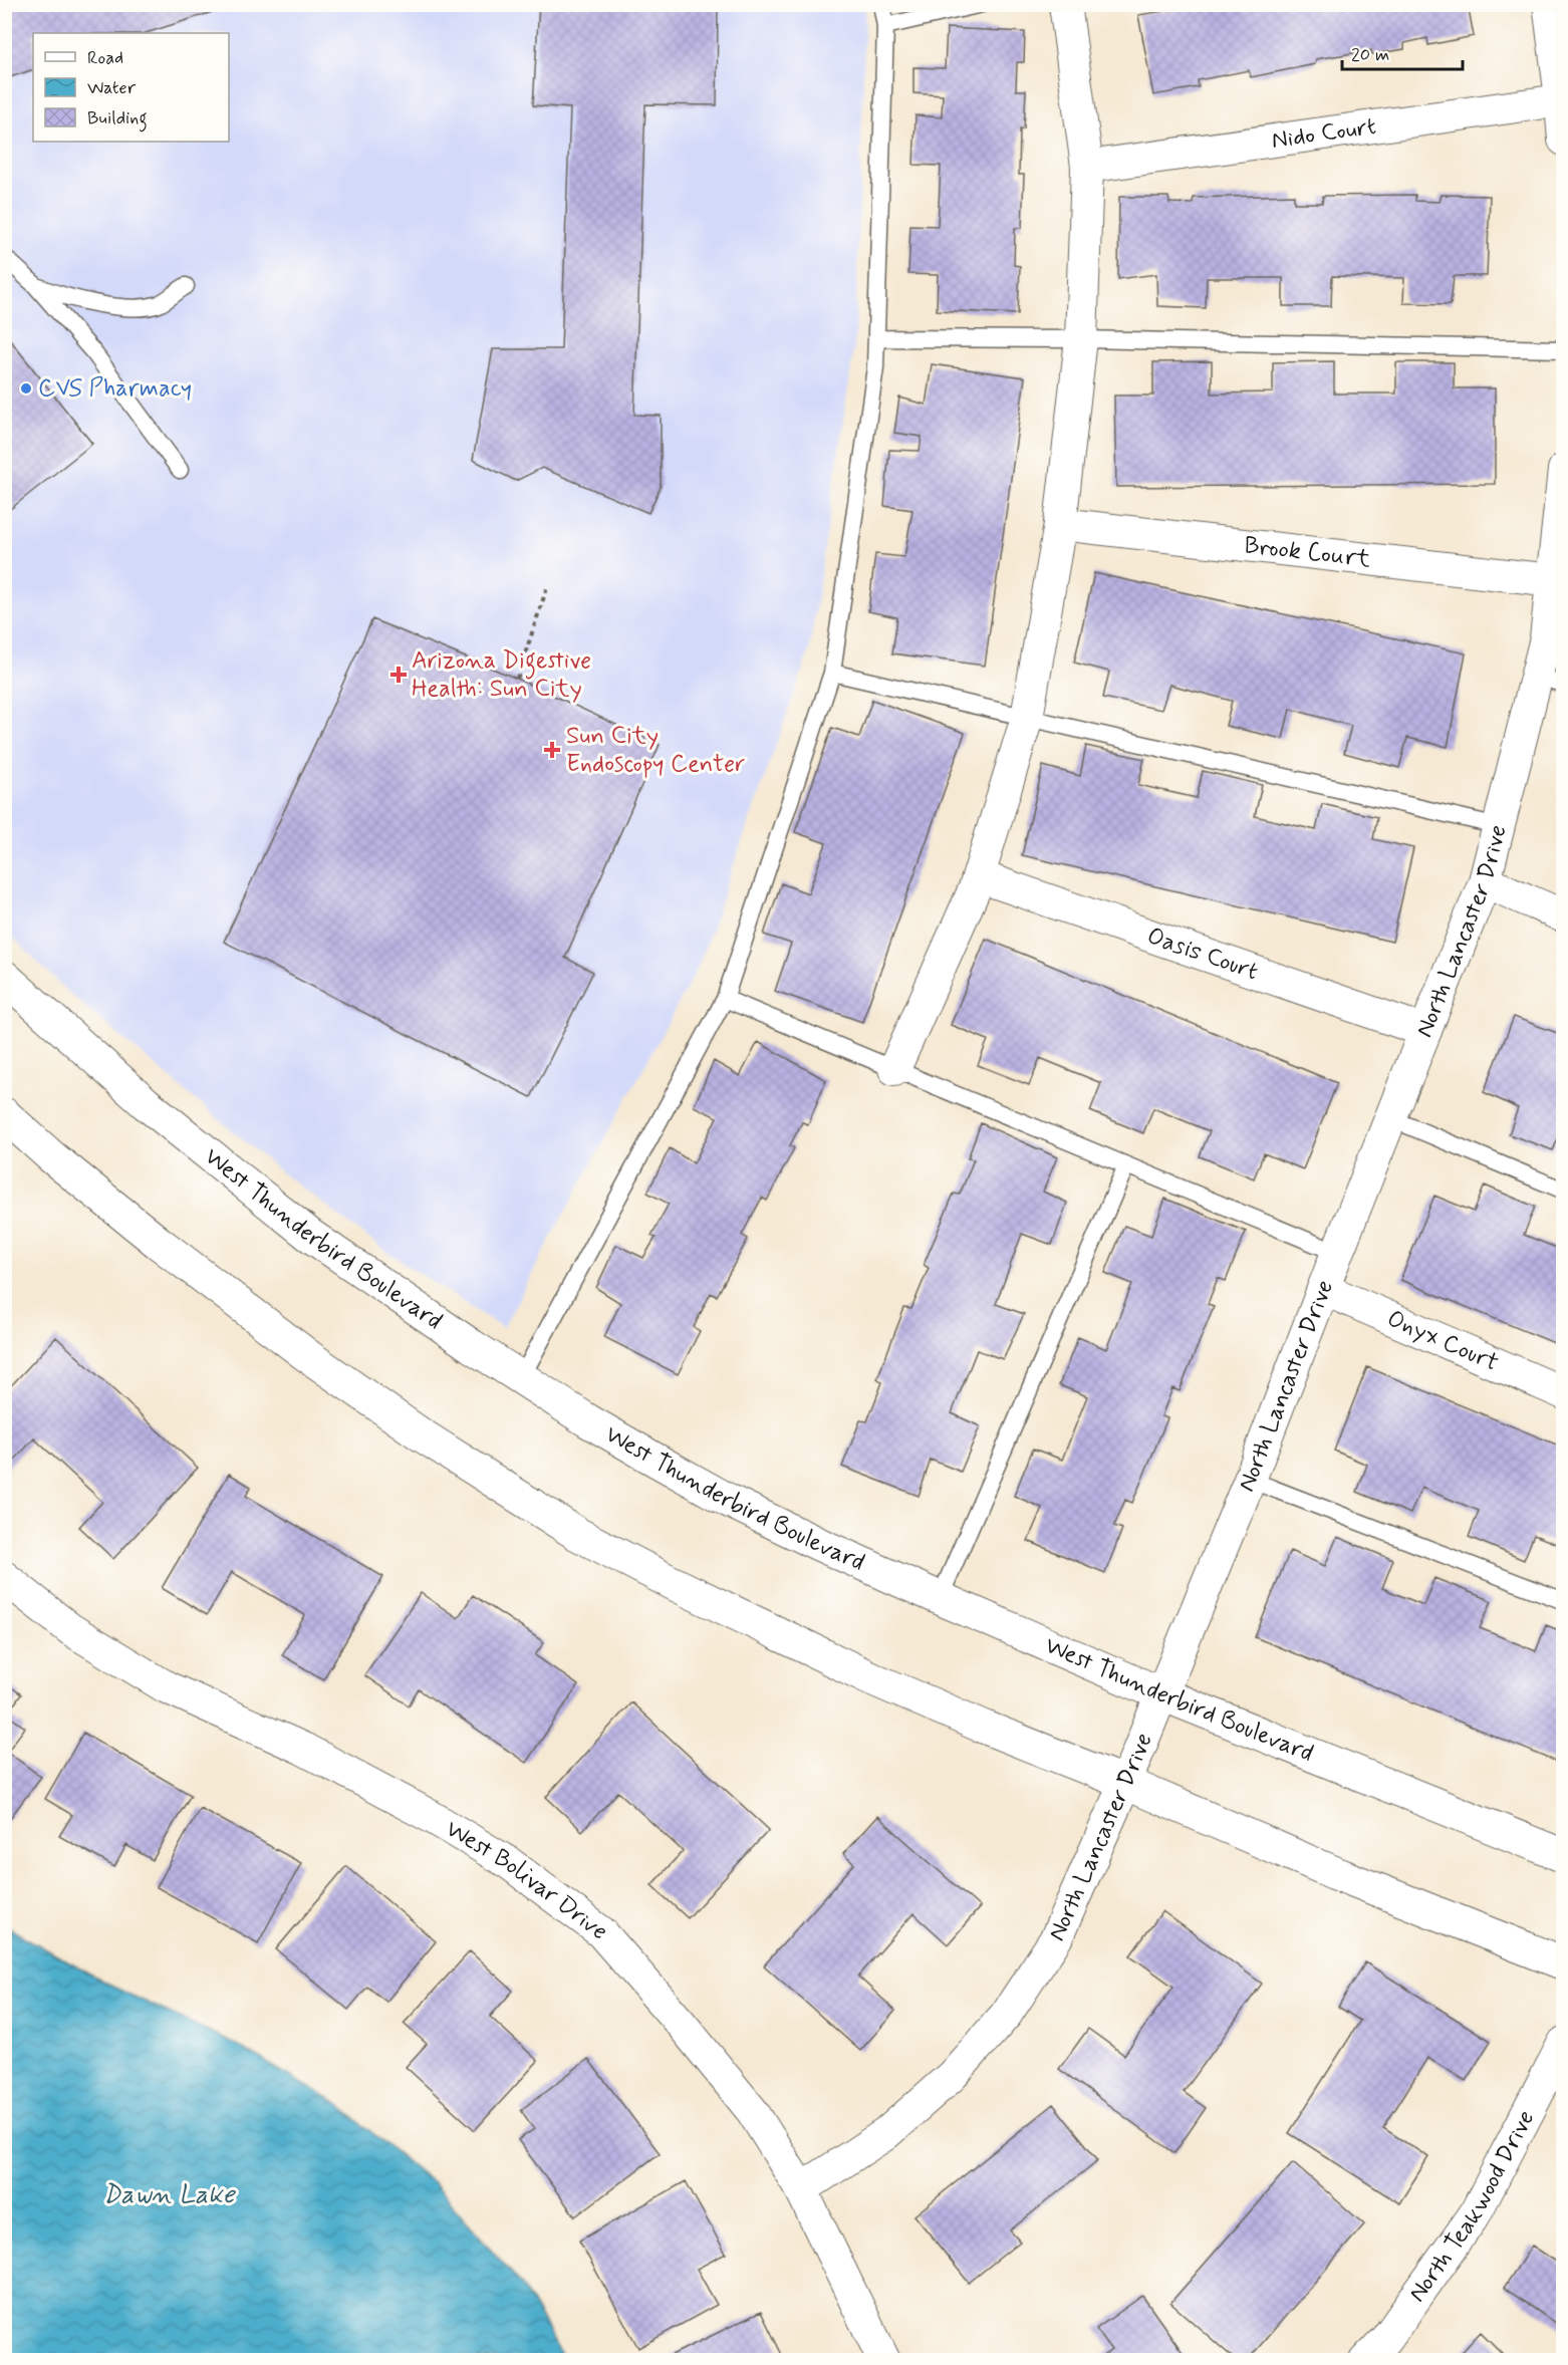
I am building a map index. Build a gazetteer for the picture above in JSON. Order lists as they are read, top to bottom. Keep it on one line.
{"streets":{"street":["Nido Court","Brook Court","North Lancaster Drive","Oasis Court","West Thunderbird Boulevard","Onyx Court","West Bolivar Drive","North Teakwood Drive"]},"crossings":[["Brook Court","North Lancaster Drive"],["North Lancaster Drive","Oasis Court"],["North Lancaster Drive","West Thunderbird Boulevard"],["North Lancaster Drive","Onyx Court"],["North Lancaster Drive","West Bolivar Drive"]],"water":["Dawn Lake"],"places":{"other":["CVS Pharmacy"],"health":["Arizona Digestive Health: Sun City","Sun City Endoscopy Center"]},"legend":["Road","Water","Building"],"scale_bar":"20 m"}
